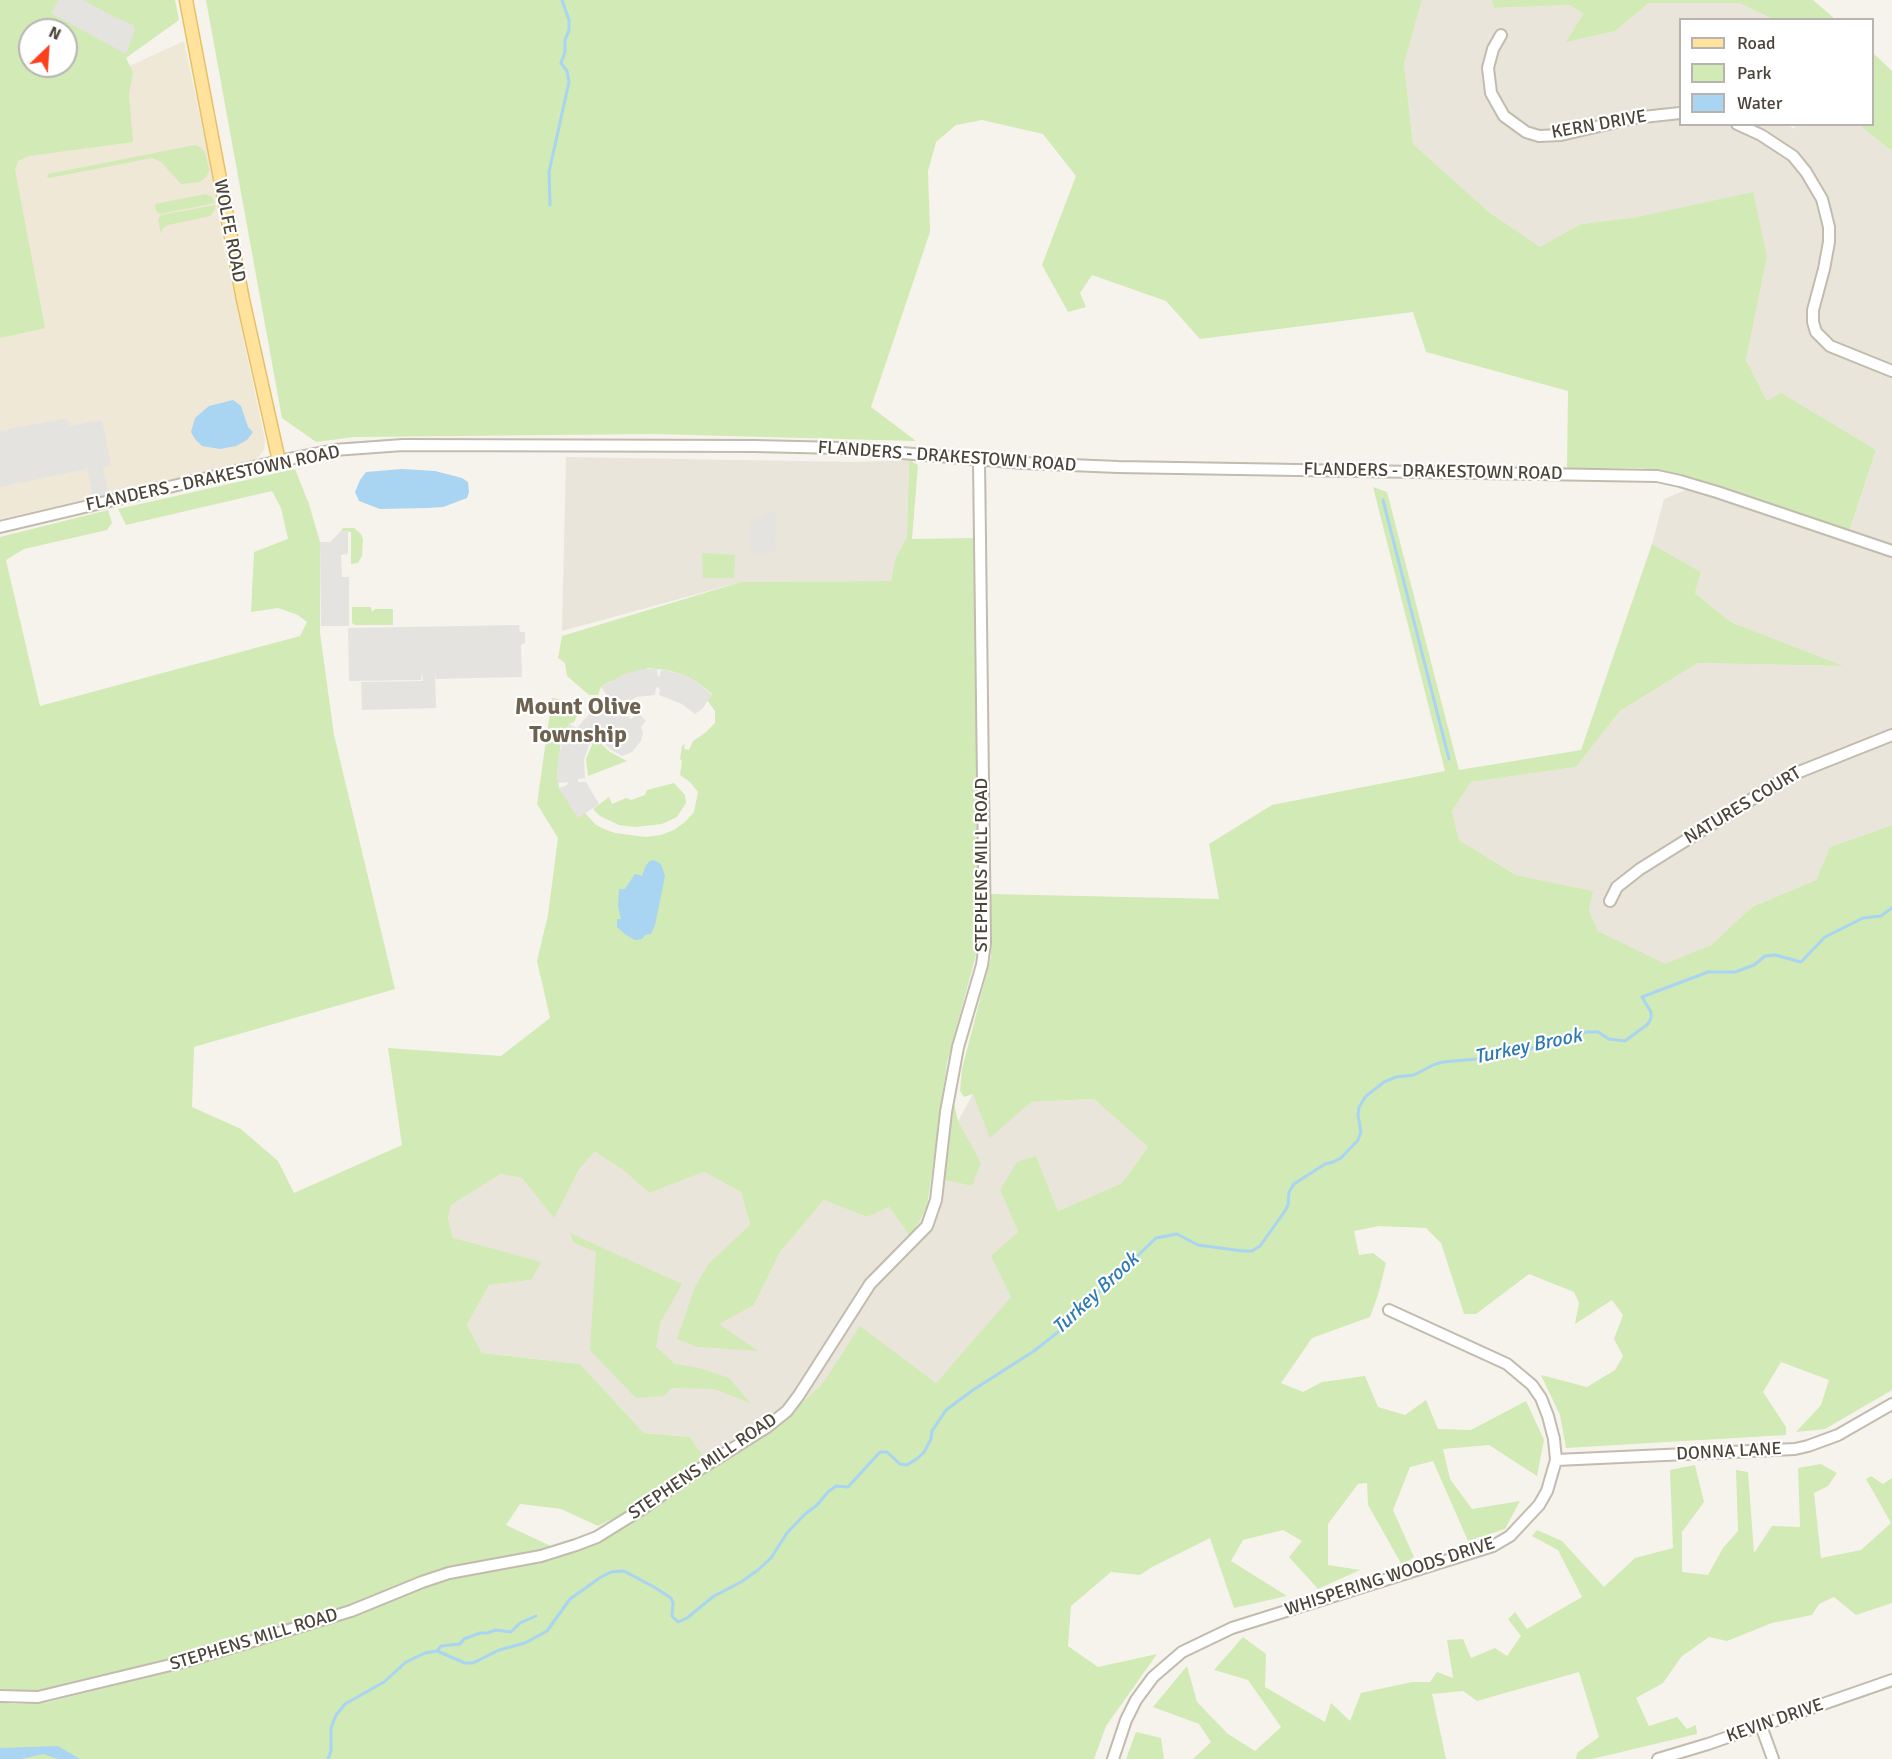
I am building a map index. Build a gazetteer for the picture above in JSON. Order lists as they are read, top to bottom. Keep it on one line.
{"streets":{"main road":["WOLFE ROAD"],"street":["KERN DRIVE","FLANDERS - DRAKESTOWN ROAD","NATURES COURT","STEPHENS MILL ROAD","DONNA LANE","WHISPERING WOODS DRIVE","KEVIN DRIVE"]},"crossings":[["WOLFE ROAD","FLANDERS - DRAKESTOWN ROAD"],["FLANDERS - DRAKESTOWN ROAD","STEPHENS MILL ROAD"],["DONNA LANE","WHISPERING WOODS DRIVE"]],"districts":["Mount Olive Township"],"water":["Turkey Brook"],"legend":["Road","Park","Water"],"north":"top right"}
